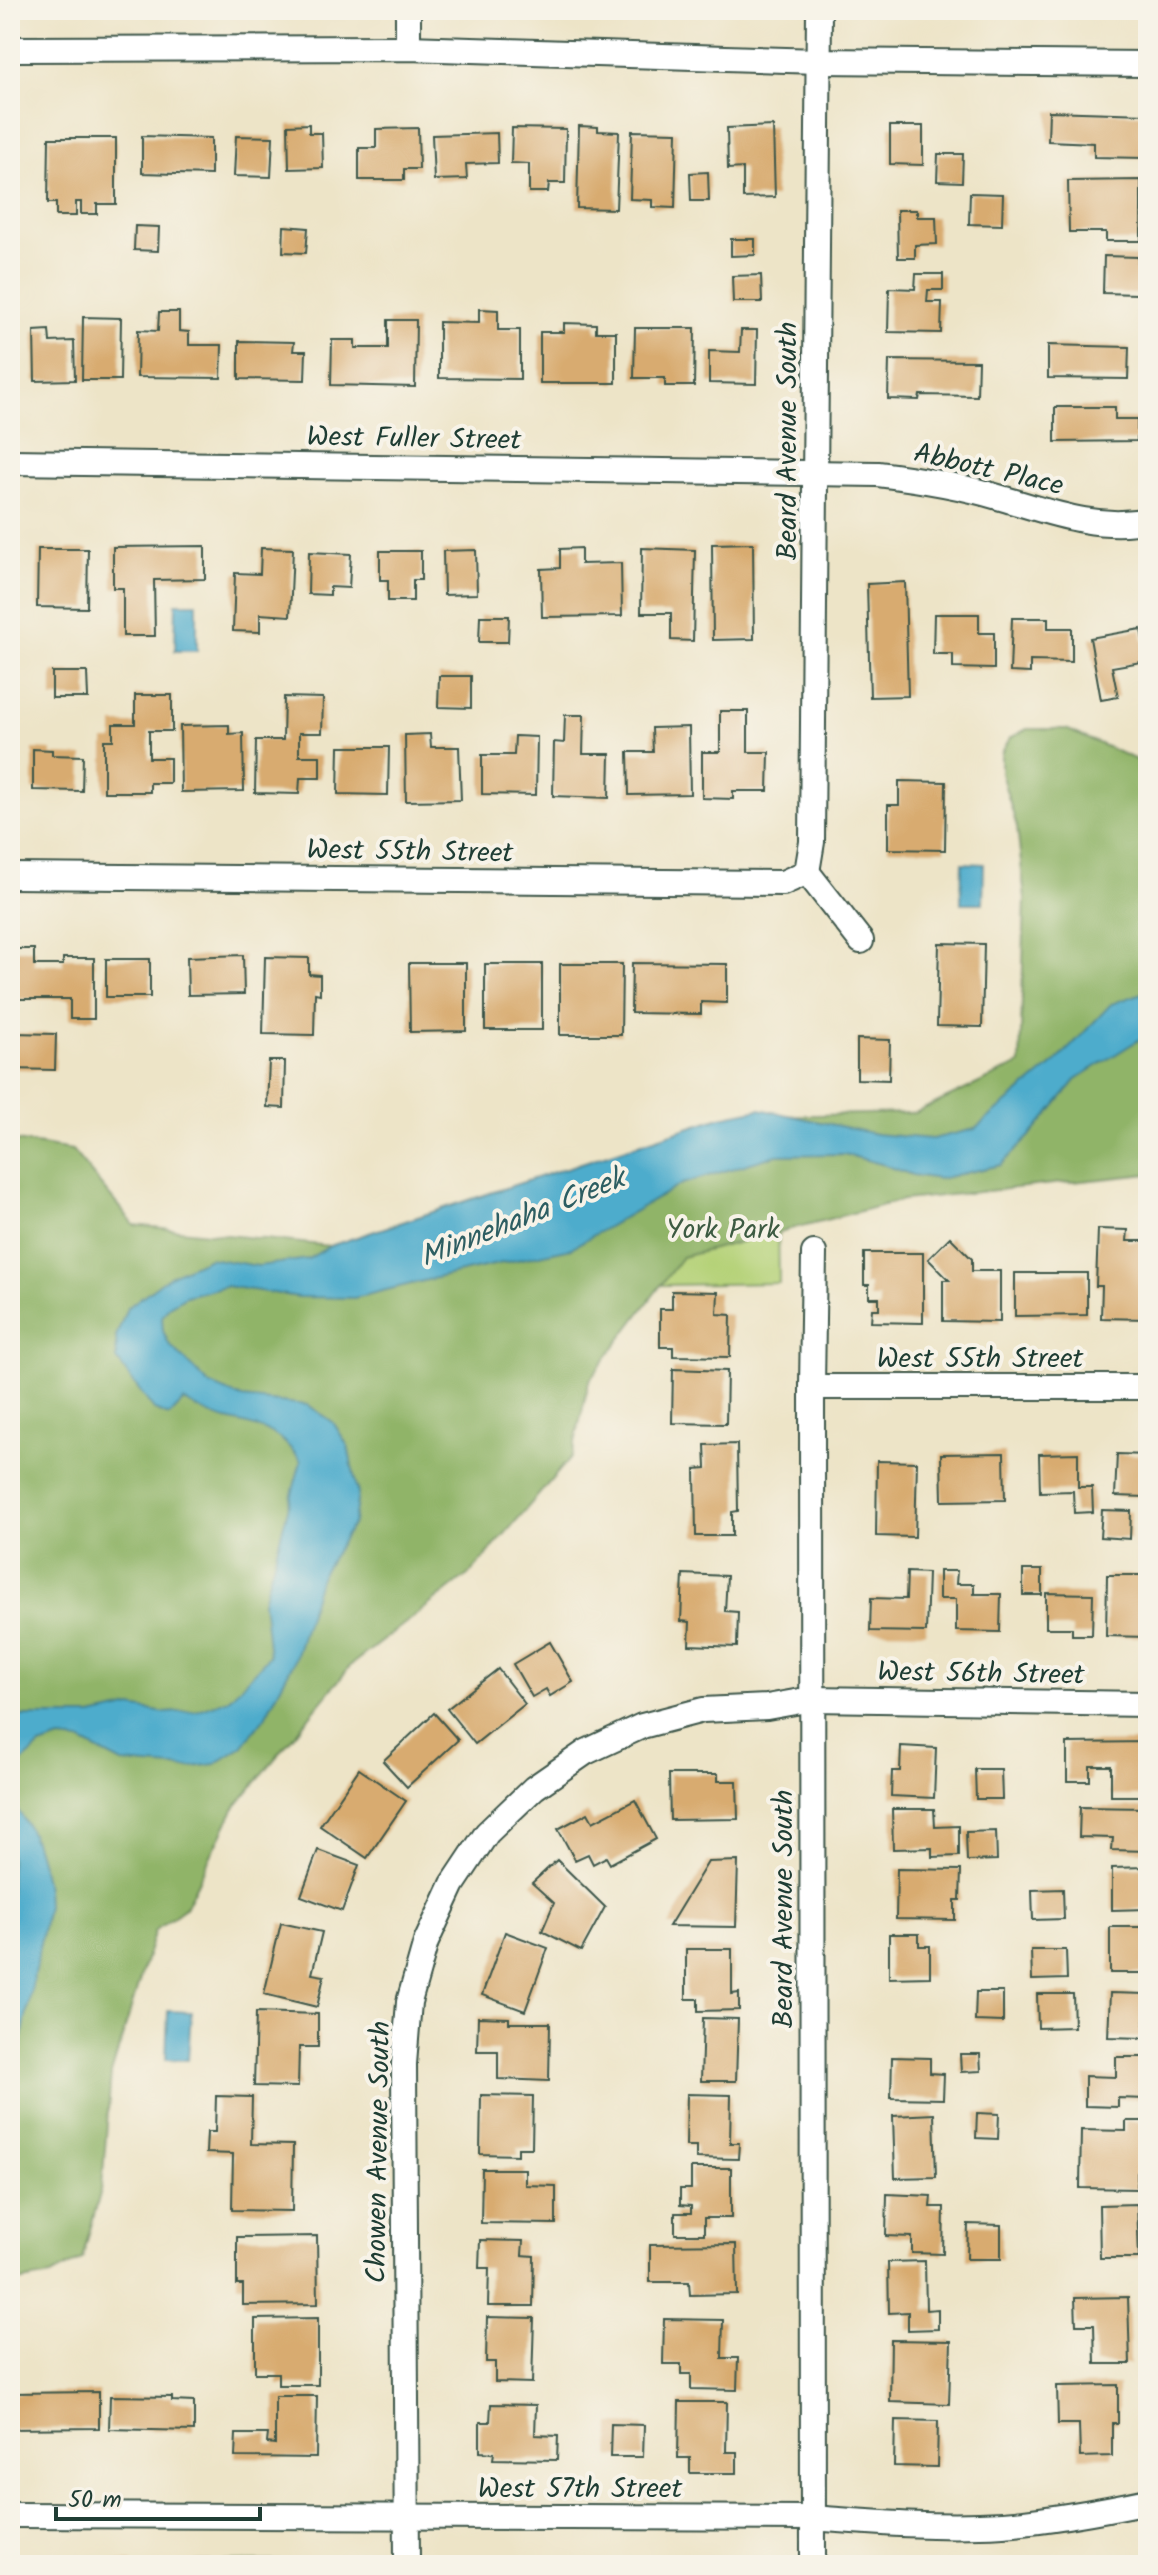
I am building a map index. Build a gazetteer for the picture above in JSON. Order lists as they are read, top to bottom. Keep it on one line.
{"streets":{"street":["West Fuller Street","Beard Avenue South","Abbott Place","West 55th Street","West 56th Street","Chowen Avenue South","West 57th Street"]},"crossings":[["West Fuller Street","Beard Avenue South"],["West Fuller Street","Abbott Place"],["Beard Avenue South","Abbott Place"],["Beard Avenue South","West 55th Street"],["Beard Avenue South","West 56th Street"],["Beard Avenue South","Chowen Avenue South"],["Beard Avenue South","West 57th Street"],["West 56th Street","Chowen Avenue South"],["Chowen Avenue South","West 57th Street"]],"water":["Minnehaha Creek"],"parks":["York Park"],"scale_bar":"50 m"}
